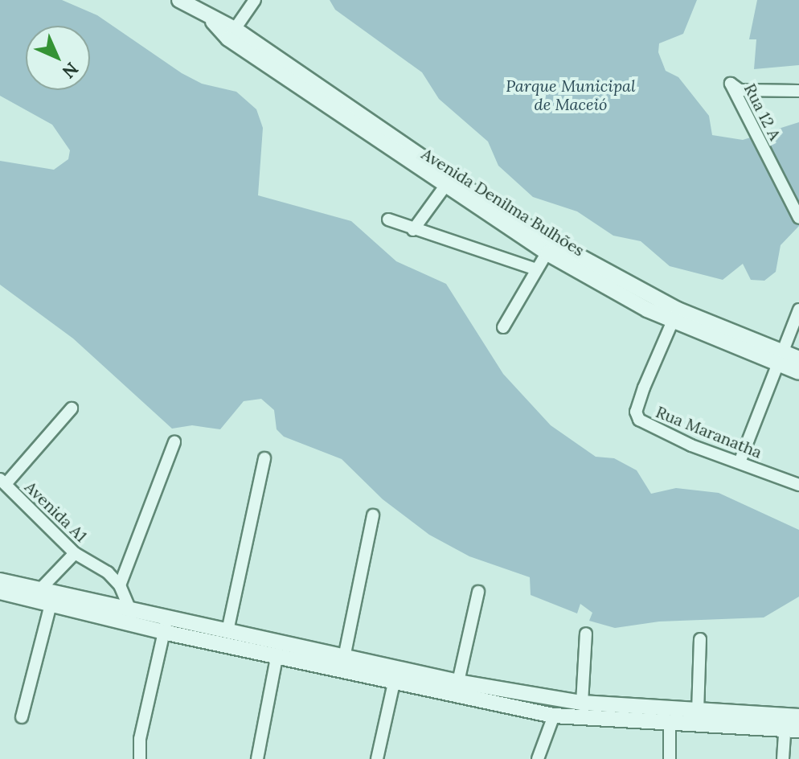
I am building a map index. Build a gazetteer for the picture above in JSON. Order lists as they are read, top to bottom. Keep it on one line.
{"streets":{"street":["Rua 12 A","Avenida Denilma Bulhões","Rua Maranatha","Avenida A1"]},"crossings":[["Avenida Denilma Bulhões","Rua Maranatha"]],"parks":["Parque Municipal de Maceió"],"north":"bottom right"}
